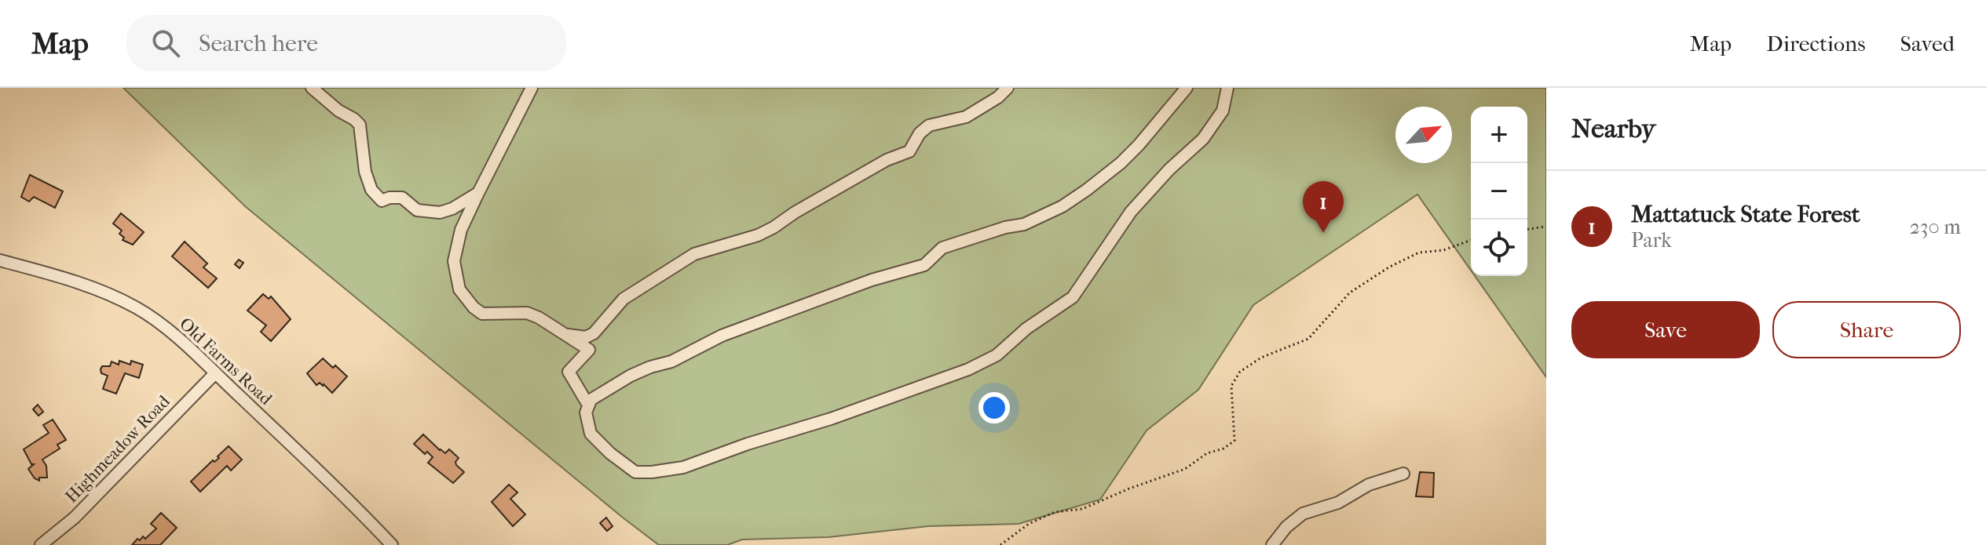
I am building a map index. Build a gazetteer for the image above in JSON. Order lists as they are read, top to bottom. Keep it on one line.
{"streets":{"street":["Old Farms Road","Highmeadow Road"]},"crossings":[["Old Farms Road","Highmeadow Road"]],"north":"top right","page":{"header":"Map","search":"Search here","nav":["Map","Directions","Saved"],"heading":"Nearby","map_buttons":["+","−"],"list":[{"mark":"1","name":"Mattatuck State Forest","note":"Park","value":"230 m"}],"pins":"1","buttons":["Save","Share"]}}
